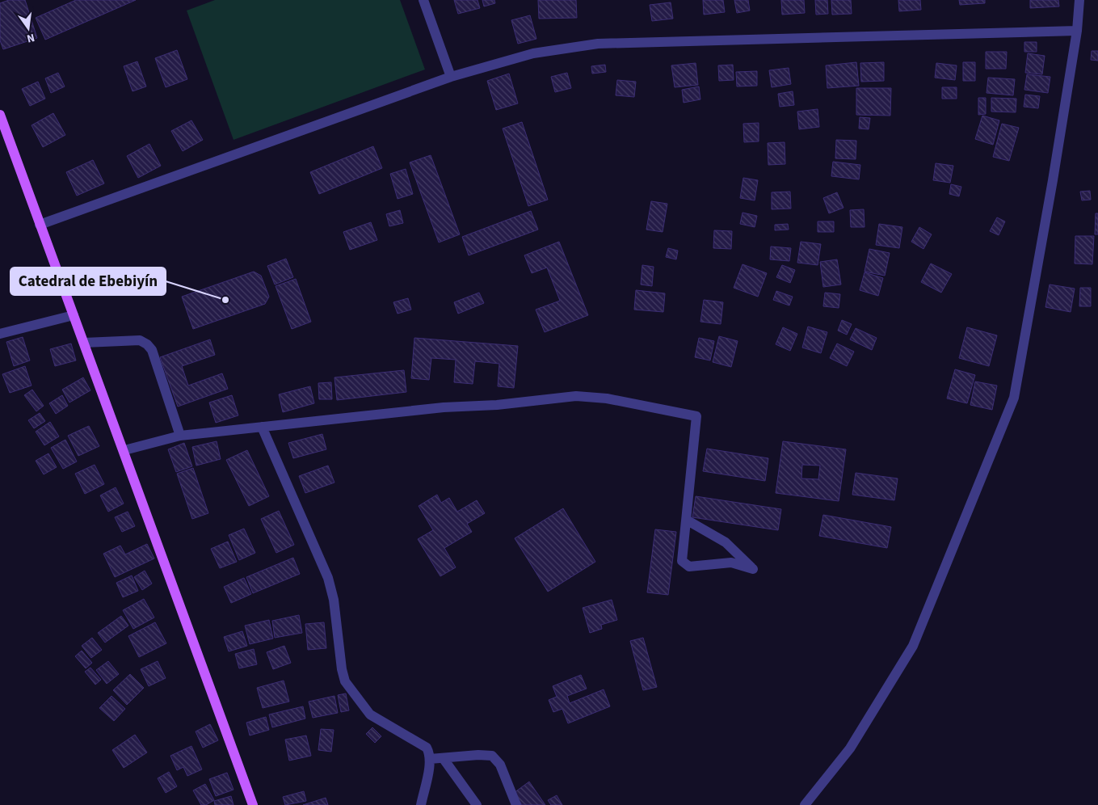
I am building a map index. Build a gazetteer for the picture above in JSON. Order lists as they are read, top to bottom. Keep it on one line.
{"places":["Catedral de Ebebiyín"],"north":"bottom"}
